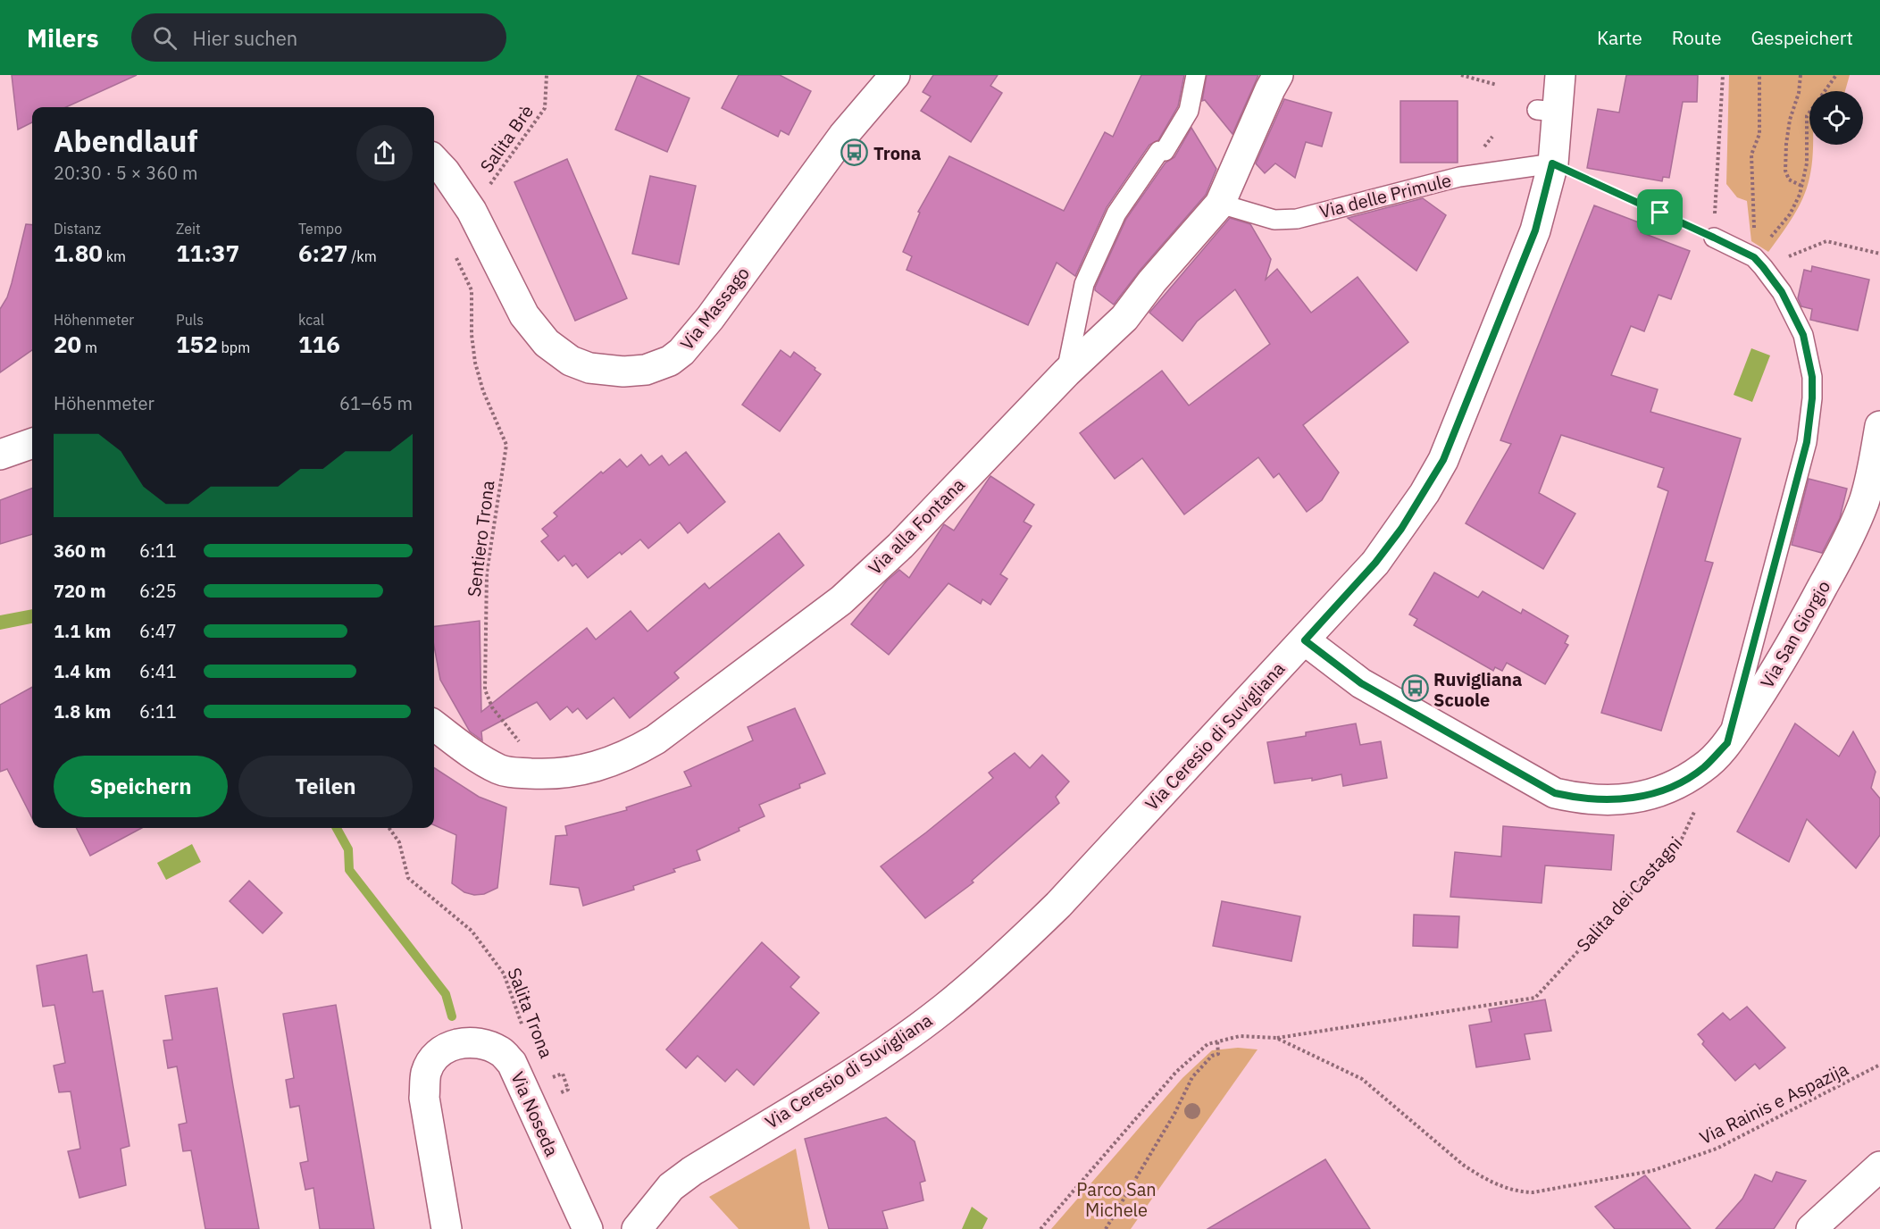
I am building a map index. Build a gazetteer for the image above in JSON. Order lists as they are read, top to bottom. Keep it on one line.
{"streets":{"street":["Via Massago","Via alla Fontana","Via San Giorgio","Via Ceresio di Suvigliana","Via Noseda"],"lane":["Via delle Primule"],"path":["Salita Brè","Sentiero Trona","Salita dei Castagni","Salita Trona","Via Rainis e Aspazija"]},"crossings":[["Salita Brè","Via Massago"],["Via delle Primule","Via alla Fontana"],["Via delle Primule","Via Ceresio di Suvigliana"],["Via alla Fontana","Sentiero Trona"],["Via San Giorgio","Via Ceresio di Suvigliana"],["Salita dei Castagni","Via Rainis e Aspazija"],["Salita Trona","Via Noseda"]],"parks":["Parco San Michele"],"places":{"bus stop":["Trona","Ruvigliana Scuole"]},"page":{"header":"Milers","search":"Hier suchen","nav":["Karte","Route","Gespeichert"],"heading":["Abendlauf","20:30 · 5 × 360 m"],"stats":[["Distanz","1.80 km"],["Zeit","11:37"],["Tempo","6:27 /km"],["Höhenmeter","20 m"],["Puls","152 bpm"],["kcal","116"]],"chart":["Höhenmeter","61–65 m"],"list":[{"name":"360 m","note":"6:11"},{"name":"720 m","note":"6:25"},{"name":"1.1 km","note":"6:47"},{"name":"1.4 km","note":"6:41"},{"name":"1.8 km","note":"6:11"}],"buttons":["Speichern","Teilen"]}}
